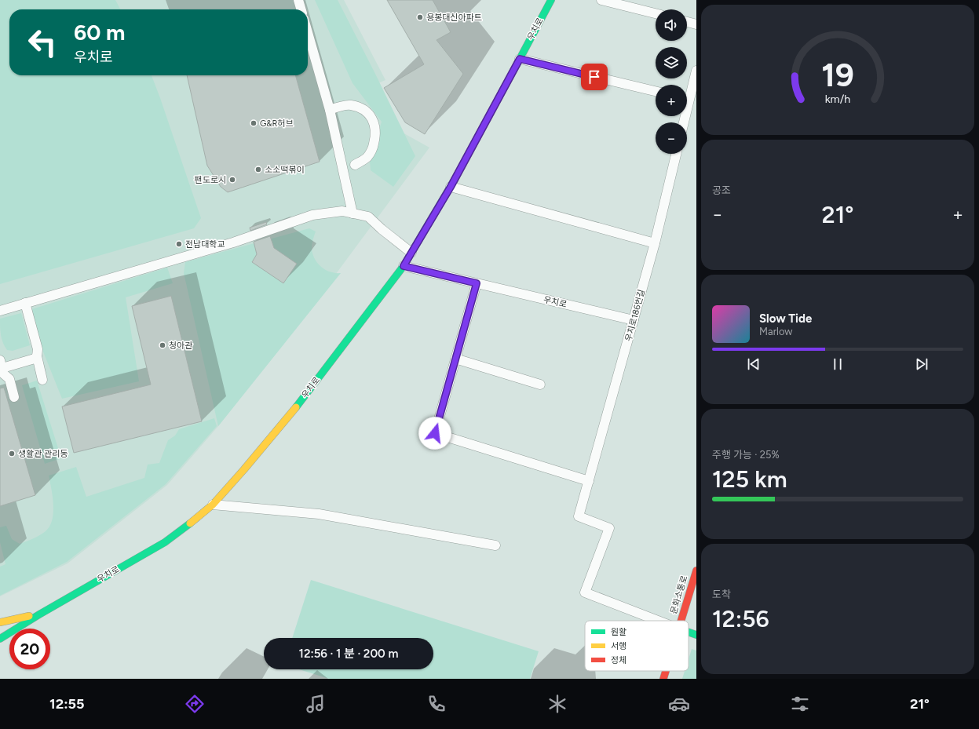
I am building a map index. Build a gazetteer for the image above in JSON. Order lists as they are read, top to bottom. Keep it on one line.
{"streets":{"main road":["우치로","문화소통로"],"lane":["우치로186번길"]},"crossings":[["우치로","우치로186번길"]],"places":["용봉대신아파트","G&R허브","소소떡볶이","팬도로시","전남대학교","청아관","생활관 관리동"],"legend":["원활","서행","정체"],"page":{"map_buttons":["+","−"],"turn":["60 m","우치로"],"tile":["공조",["주행 가능 · 25%","125 km"],["도착","12:56"]],"heat":["−","21°","+"],"song":["Slow Tide","Marlow"],"limit":"20","trip":"12:56 · 1 분 · 200 m","tabs":["12:55","21°"],"gauge":["19","km/h"]}}
